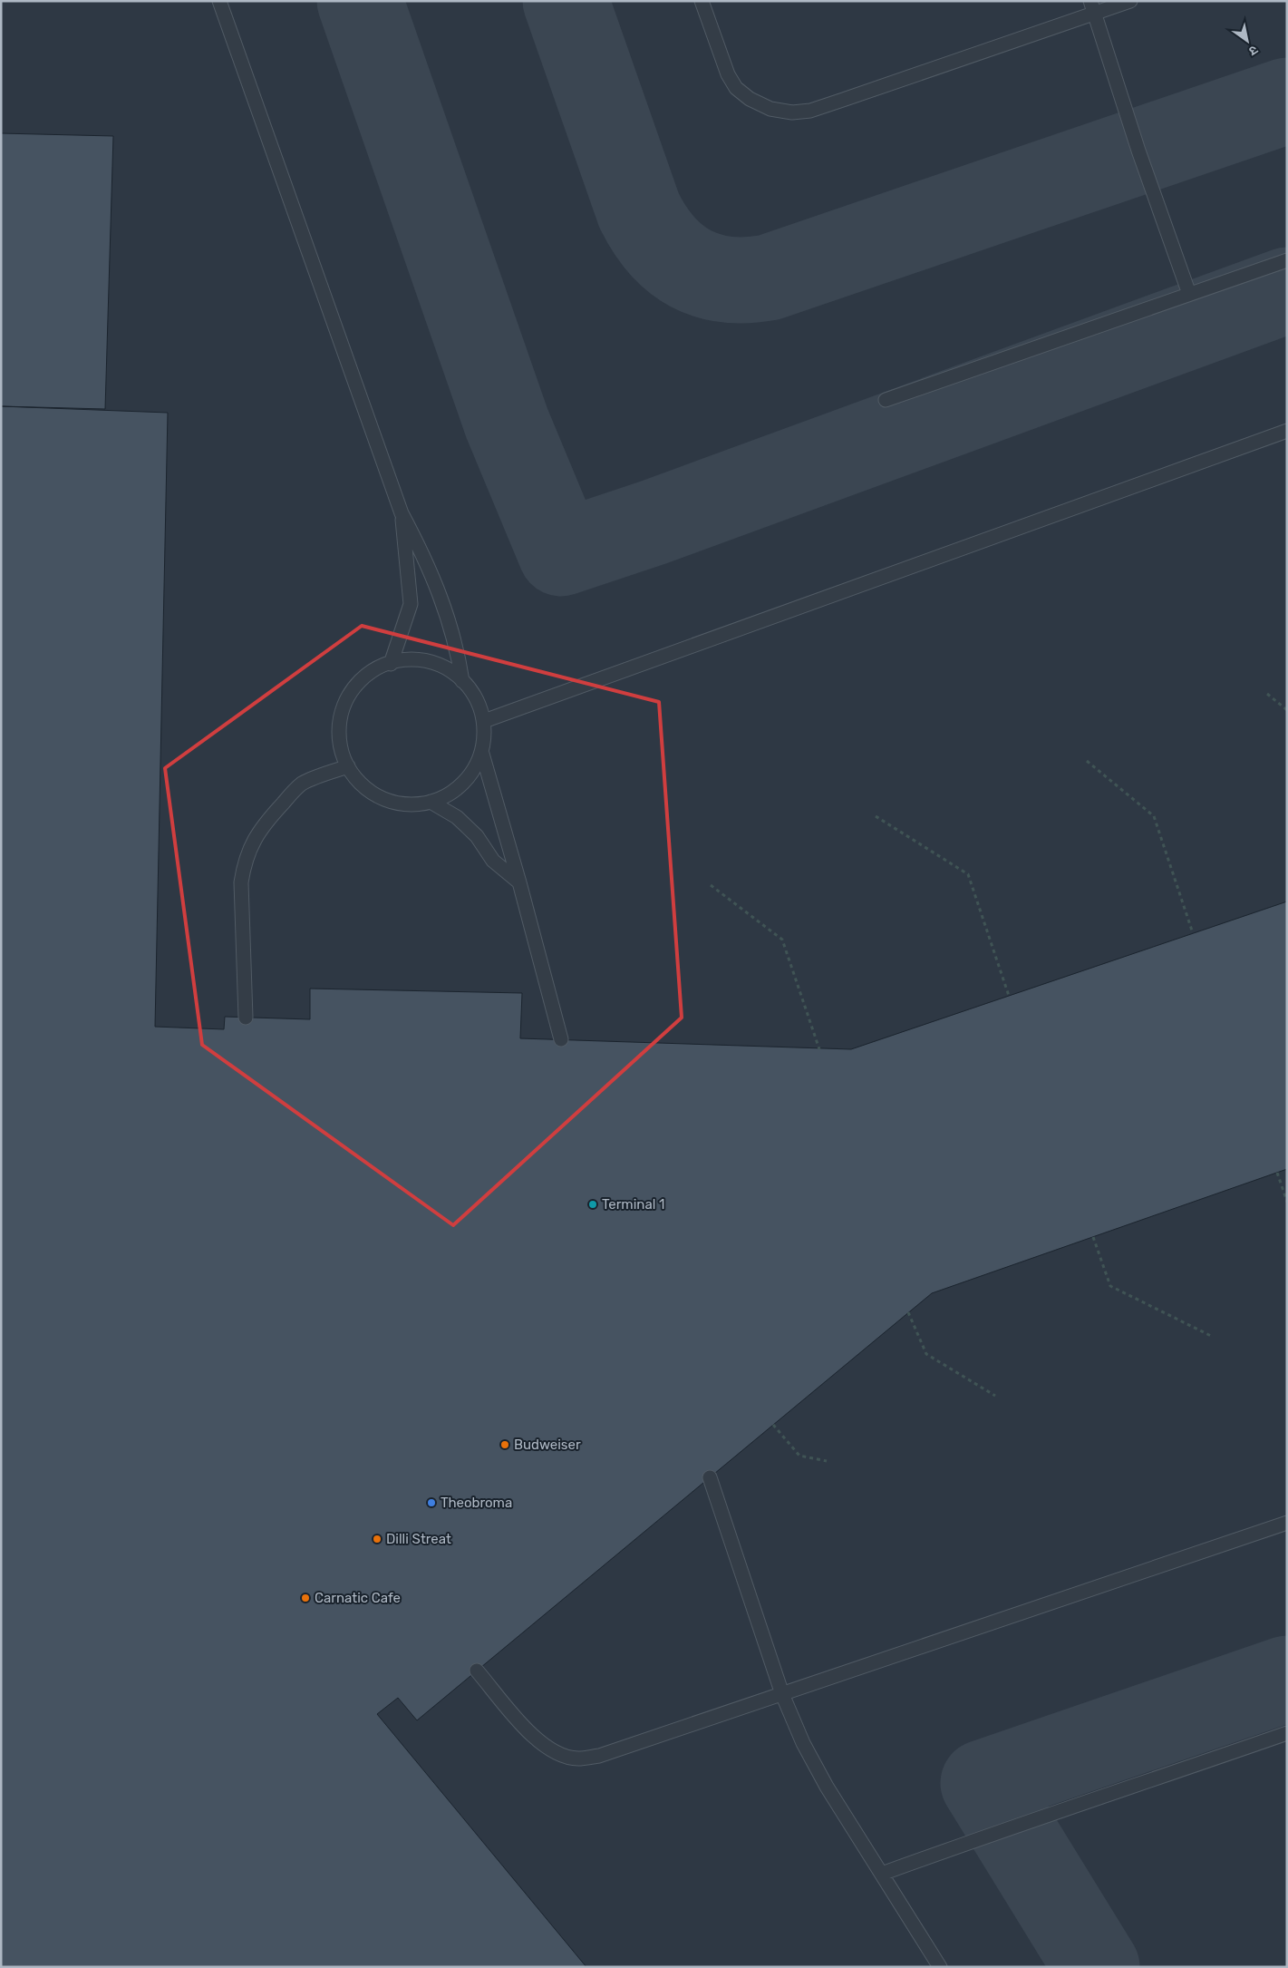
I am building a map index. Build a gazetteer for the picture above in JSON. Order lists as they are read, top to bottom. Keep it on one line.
{"places":["Terminal 1","Budweiser","Theobroma","Dilli Streat","Carnatic Cafe"],"north":"bottom right"}
